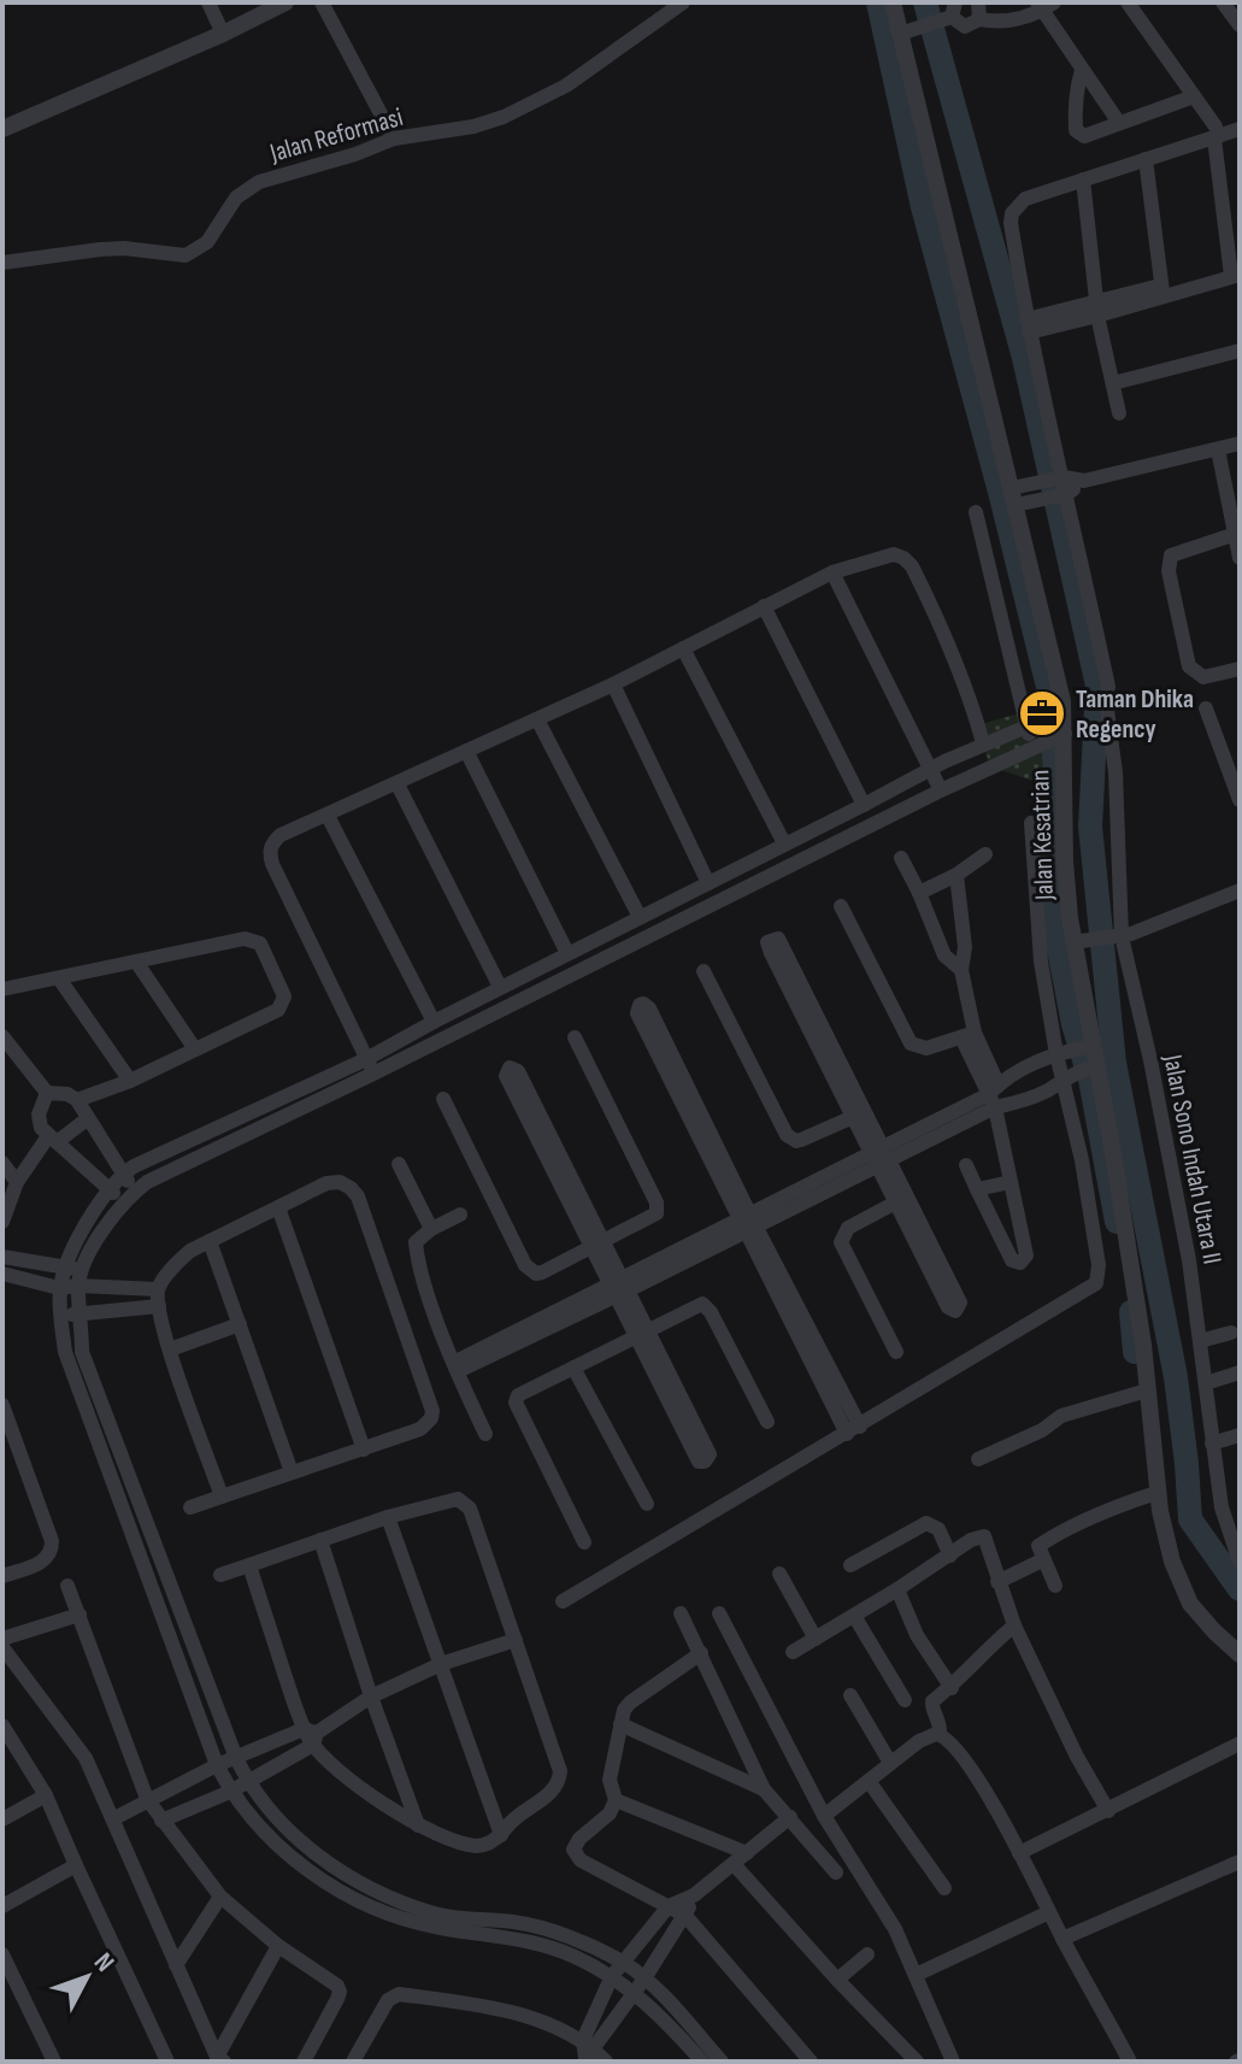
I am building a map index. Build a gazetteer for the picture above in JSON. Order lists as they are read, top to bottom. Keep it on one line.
{"streets":{"street":["Jalan Reformasi","Jalan Kesatrian","Jalan Sono Indah Utara II"]},"places":{"office":["Taman Dhika Regency"]},"north":"top right"}
